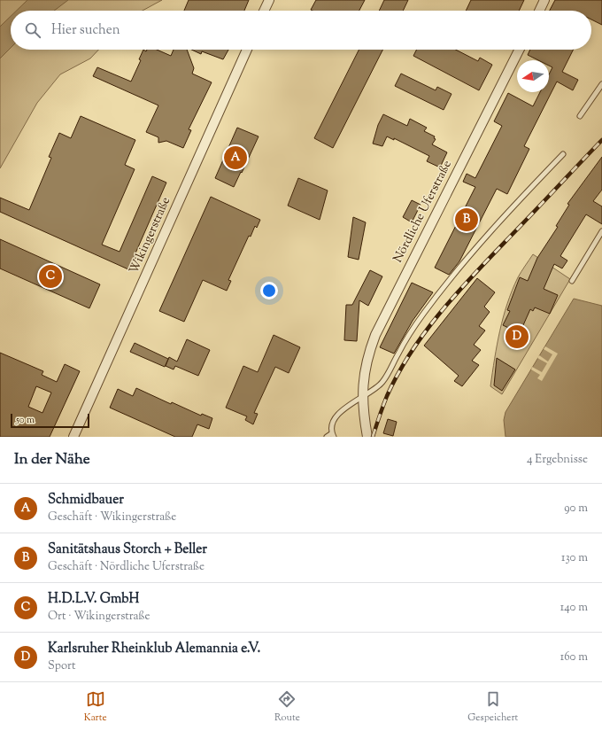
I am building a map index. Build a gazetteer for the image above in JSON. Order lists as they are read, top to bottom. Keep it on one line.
{"streets":{"street":["Nördliche Uferstraße","Wikingerstraße"]},"scale_bar":"50 m","north":"left","page":{"search":"Hier suchen","pins":["A","B","C","D"],"scale":"50 m","heading":["In der Nähe","4 Ergebnisse"],"list":[{"mark":"A","name":"Schmidbauer","note":"Geschäft · Wikingerstraße","value":"90 m"},{"mark":"B","name":"Sanitätshaus Storch + Beller","note":"Geschäft · Nördliche Uferstraße","value":"130 m"},{"mark":"C","name":"H.D.L.V. GmbH","note":"Ort · Wikingerstraße","value":"140 m"},{"mark":"D","name":"Karlsruher Rheinklub Alemannia e.V.","note":"Sport","value":"160 m"}],"nav":["Karte","Route","Gespeichert"]}}
